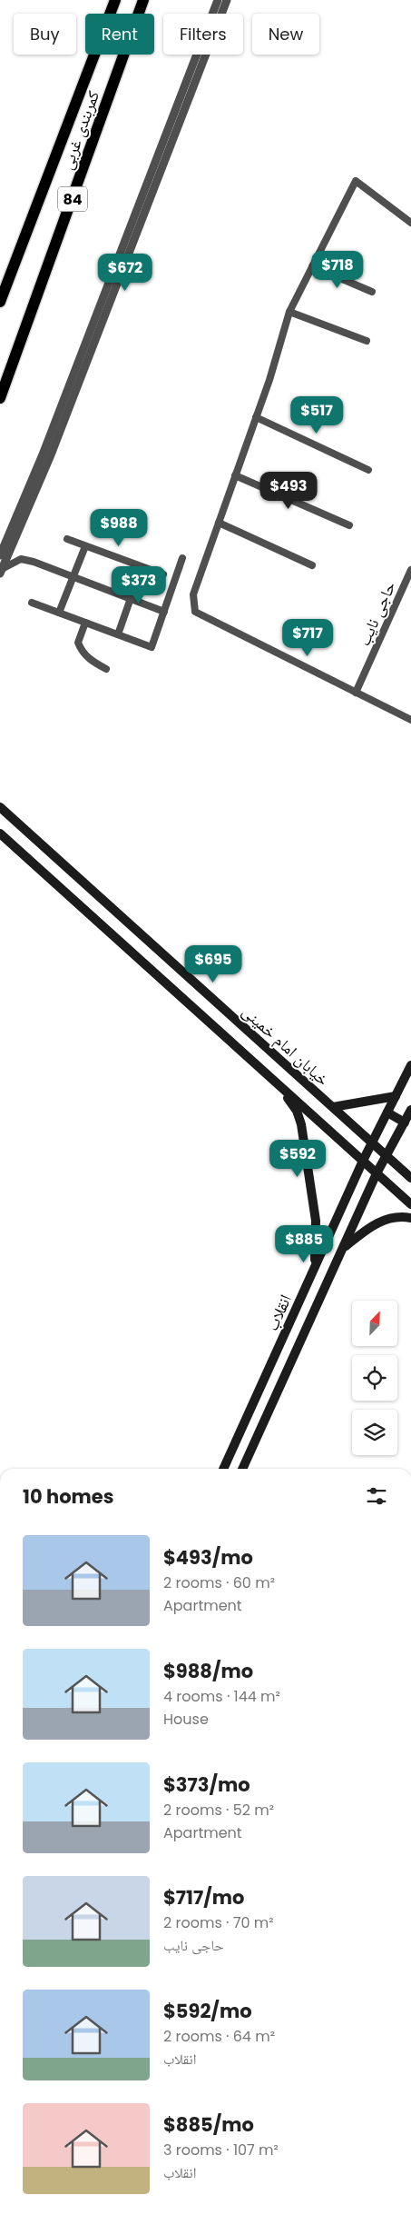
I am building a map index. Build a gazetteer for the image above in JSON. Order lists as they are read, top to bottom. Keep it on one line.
{"streets":{"highway":["کمربندی غربی","84"],"main road":["خیابان امام خمینی","انقلاب"],"street":["حاجی نایب"]},"crossings":[["خیابان امام خمینی","انقلاب"]],"north":"top right","page":{"chip":["Buy","Rent","Filters","New"],"price":["$718","$672","$517","$493","$988","$373","$717","$695","$592","$885"],"heading":"10 homes","list":[{"name":"$493/mo","note":"2 rooms · 60 m² · Apartment"},{"name":"$988/mo","note":"4 rooms · 144 m² · House"},{"name":"$373/mo","note":"2 rooms · 52 m² · Apartment"},{"name":"$717/mo","note":"2 rooms · 70 m² · حاجی نایب"},{"name":"$592/mo","note":"2 rooms · 64 m² · انقلاب"},{"name":"$885/mo","note":"3 rooms · 107 m² · انقلاب"}]}}
